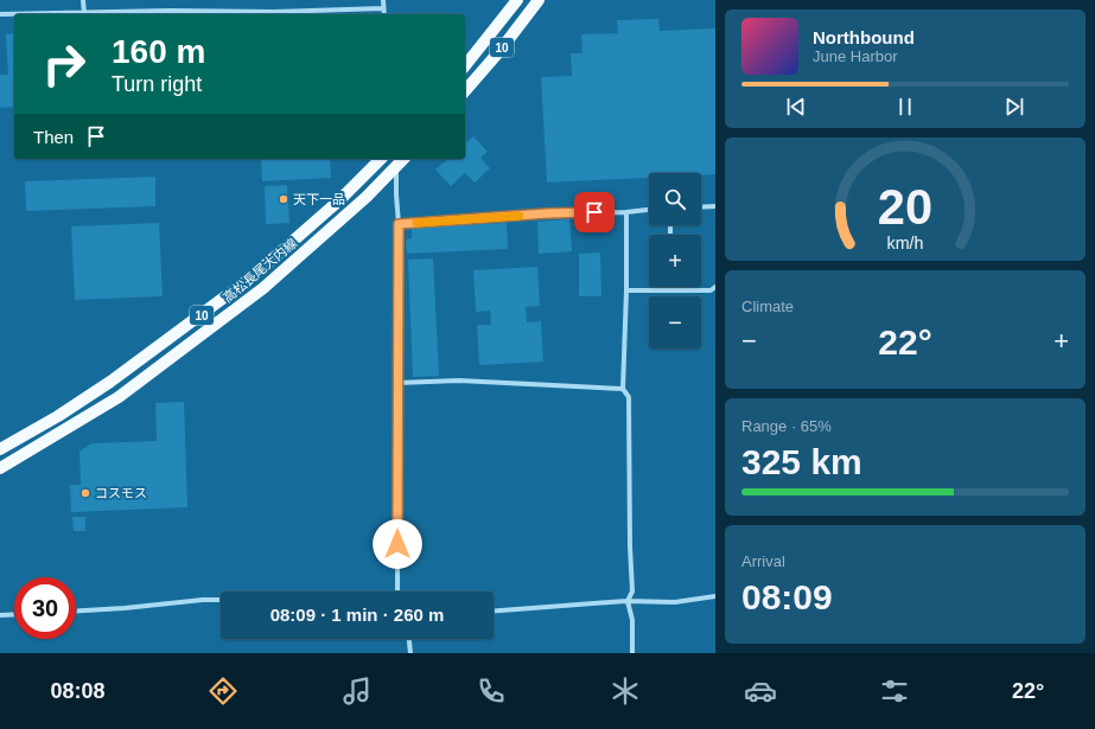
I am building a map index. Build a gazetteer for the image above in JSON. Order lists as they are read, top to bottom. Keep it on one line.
{"streets":{"main road":["10","高松長尾大内線"]},"places":["天下一品","コスモス"],"page":{"turn":["160 m","Turn right"],"song":["Northbound","June Harbor"],"then":"Then","map_buttons":["+","−"],"tile":["Climate",["Range · 65%","325 km"],["Arrival","08:09"]],"heat":["−","22°","+"],"limit":"30","trip":"08:09 · 1 min · 260 m","tabs":["08:08","22°"],"gauge":["20","km/h"]}}
